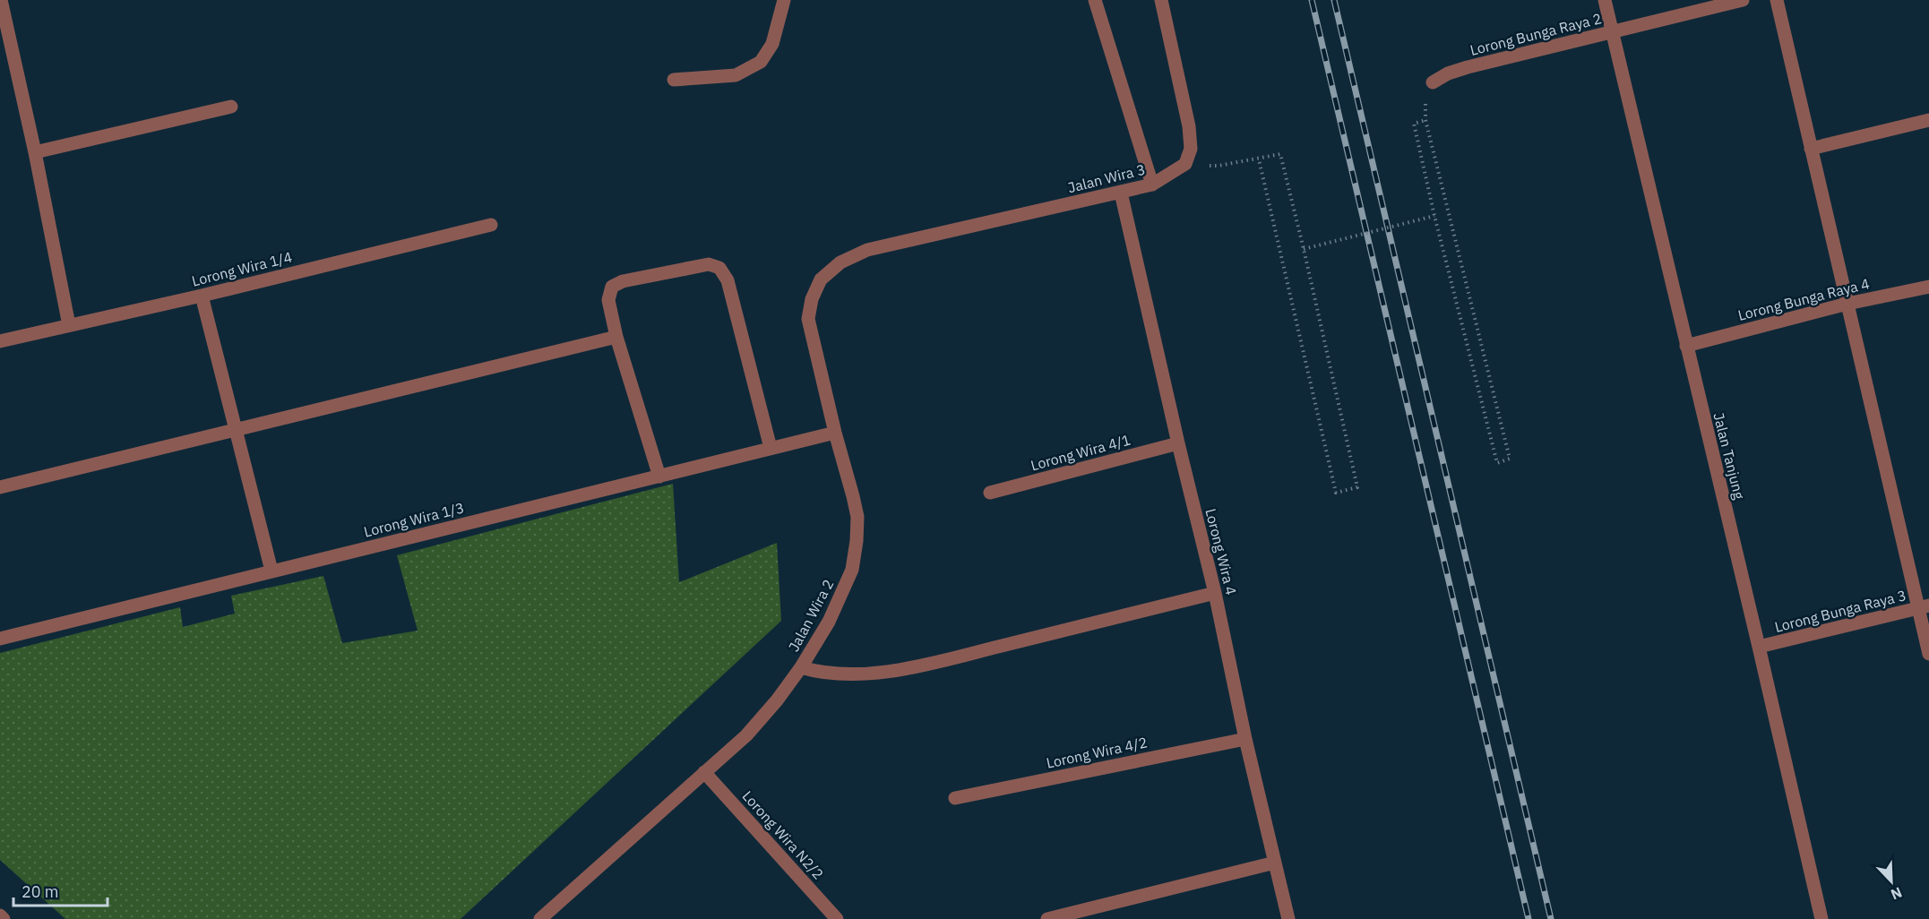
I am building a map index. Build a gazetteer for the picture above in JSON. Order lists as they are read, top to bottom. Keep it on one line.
{"streets":{"street":["Lorong Bunga Raya 2","Jalan Wira 3","Lorong Wira 1/4","Lorong Bunga Raya 4","Lorong Wira 4/1","Jalan Tanjung","Lorong Wira 1/3","Lorong Wira 4","Lorong Bunga Raya 3","Jalan Wira 2","Lorong Wira 4/2","Lorong Wira N2/2"]},"crossings":[["Lorong Bunga Raya 2","Jalan Tanjung"],["Jalan Wira 3","Lorong Wira 4"],["Jalan Wira 3","Jalan Wira 2"],["Lorong Bunga Raya 4","Jalan Tanjung"],["Lorong Wira 4/1","Lorong Wira 4"],["Jalan Tanjung","Lorong Bunga Raya 3"],["Lorong Wira 1/3","Jalan Wira 2"],["Lorong Wira 4","Lorong Wira 4/2"],["Jalan Wira 2","Lorong Wira N2/2"]],"scale_bar":"20 m","north":"bottom right"}
